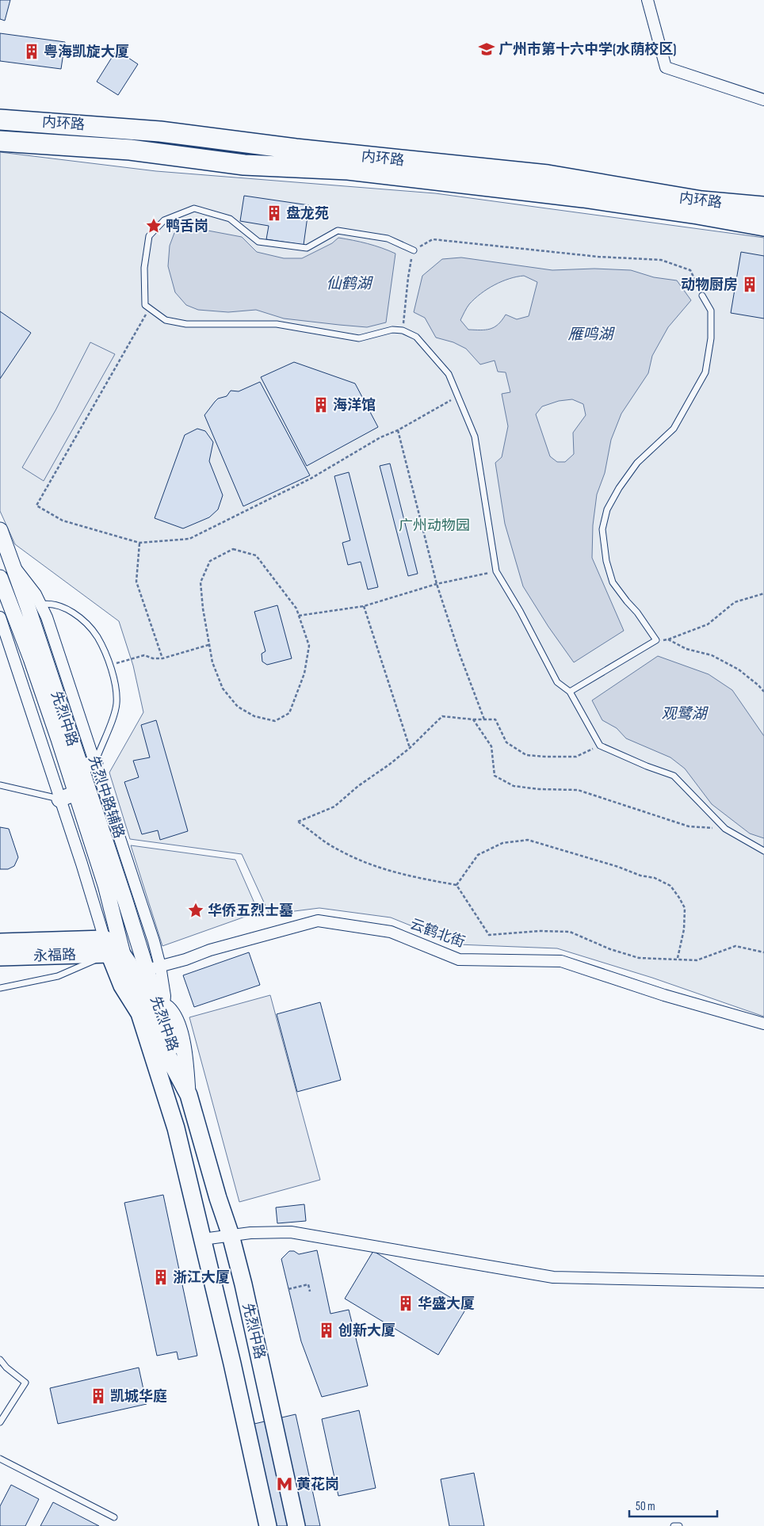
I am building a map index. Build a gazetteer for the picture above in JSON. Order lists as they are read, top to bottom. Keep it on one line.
{"streets":{"highway":["内环路"],"main road":["先烈中路","永福路"],"street":["先烈中路辅路","云鹤北街"]},"crossings":[["先烈中路","先烈中路辅路"],["先烈中路","云鹤北街"],["先烈中路","永福路"],["先烈中路辅路","云鹤北街"]],"water":["仙鹤湖","雁鸣湖","观鹭湖"],"parks":["广州动物园"],"places":{"school or university":["广州市第十六中学(水荫校区)"],"building":["粤海凯旋大厦","盘龙苑","动物厨房","海洋馆","浙江大厦","华盛大厦","创新大厦","凯城华庭"],"place":["鸭舌岗","华侨五烈士墓"],"metro station":["黄花岗"]},"scale_bar":"50 m"}
